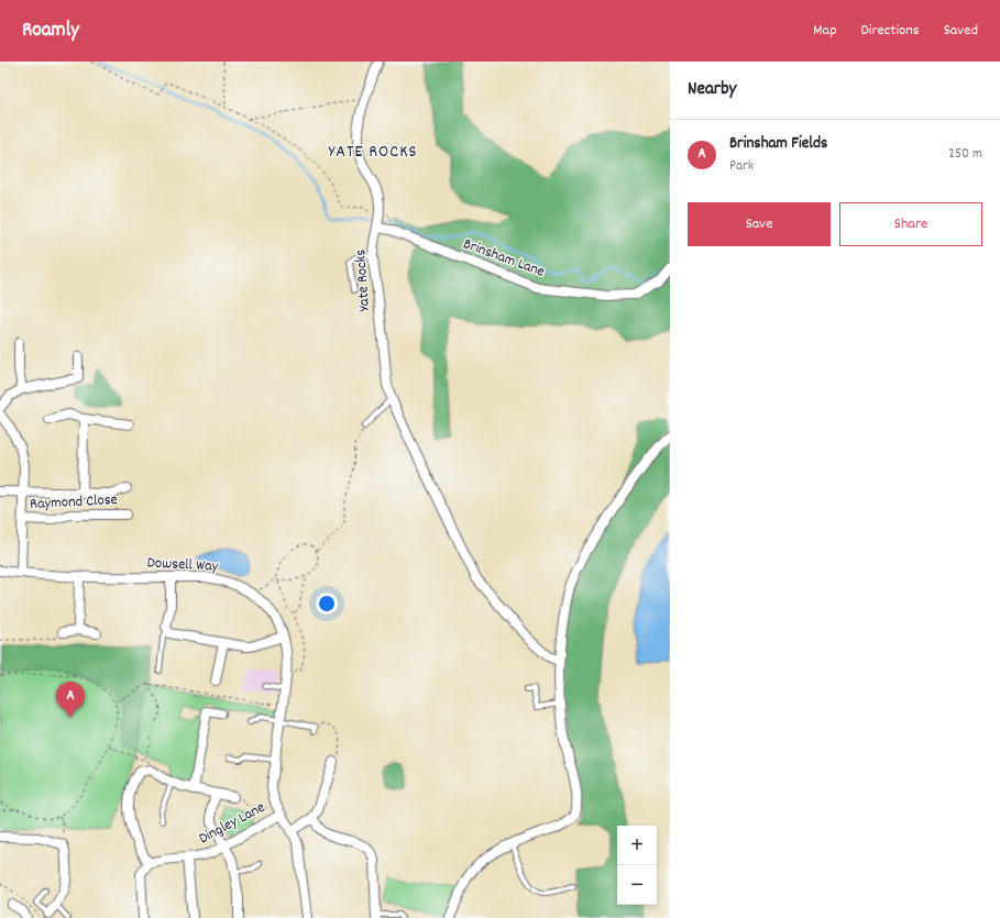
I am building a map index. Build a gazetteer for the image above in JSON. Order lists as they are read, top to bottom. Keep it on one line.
{"streets":{"street":["Brinsham Lane","Yate Rocks","Raymond Close","Dowsell Way","Dingley Lane"]},"crossings":[["Brinsham Lane","Yate Rocks"],["Dowsell Way","Dingley Lane"]],"districts":["YATE ROCKS"],"page":{"header":"Roamly","nav":["Map","Directions","Saved"],"heading":"Nearby","list":[{"mark":"A","name":"Brinsham Fields","note":"Park","value":"250 m"}],"buttons":["Save","Share"],"pins":"A","map_buttons":["+","−"]}}
